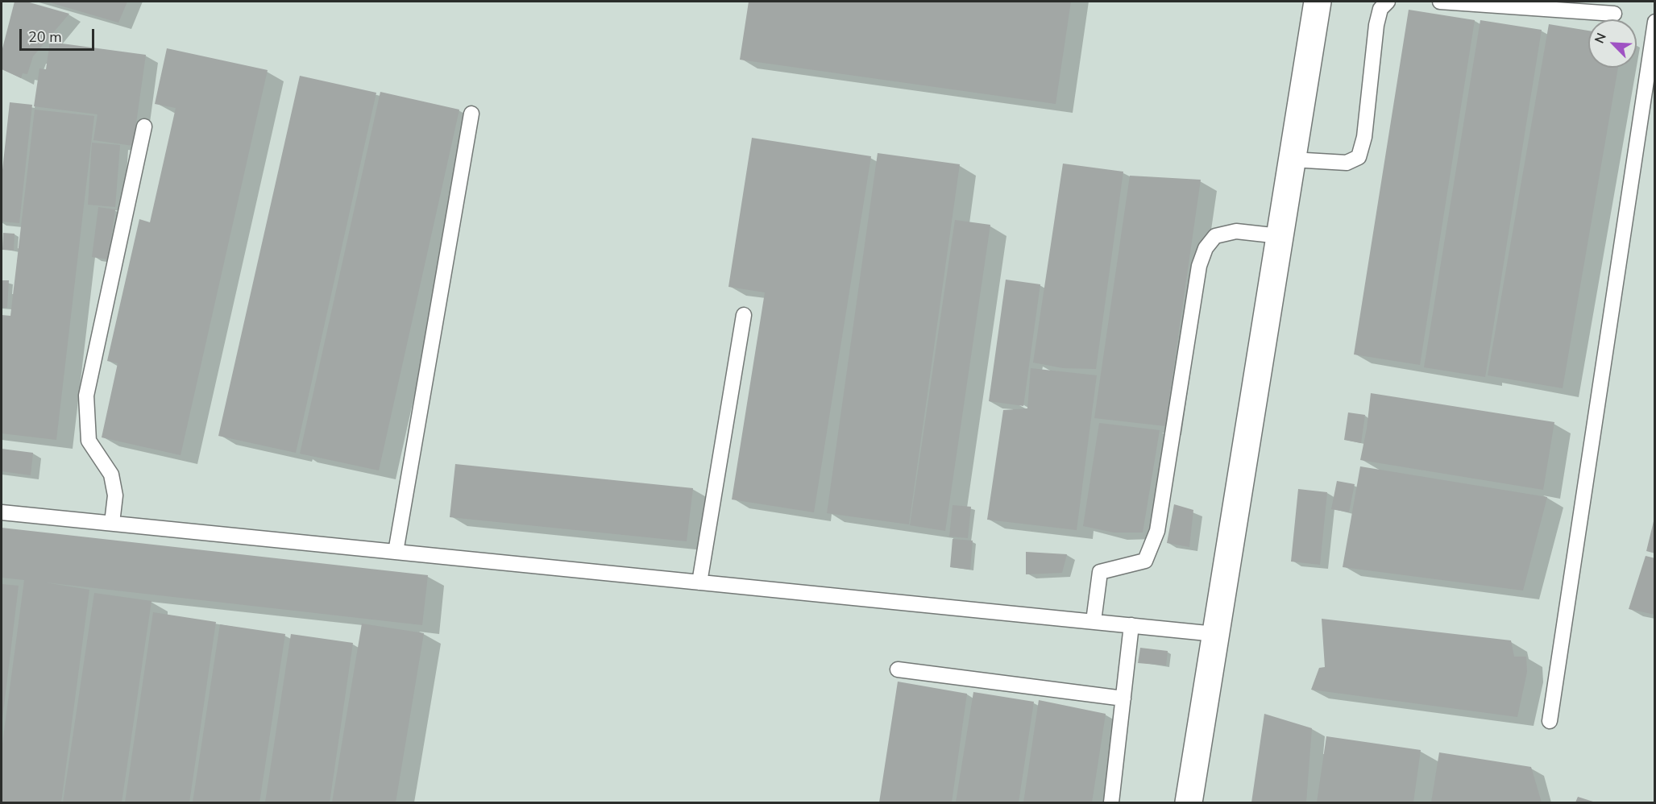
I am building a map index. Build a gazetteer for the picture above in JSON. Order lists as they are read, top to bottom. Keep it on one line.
{"scale_bar":"20 m","north":"top left"}
